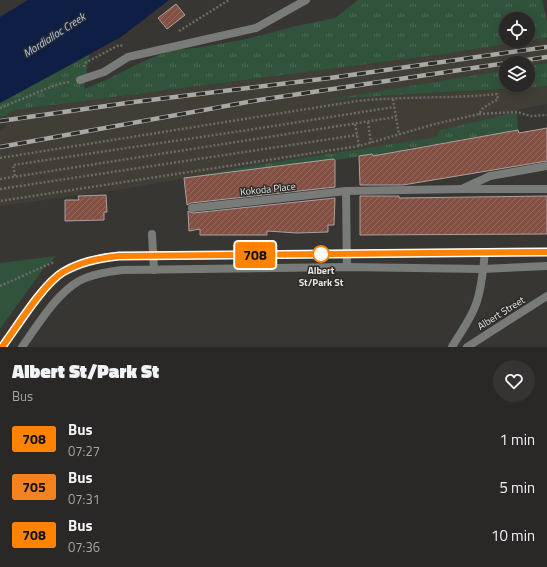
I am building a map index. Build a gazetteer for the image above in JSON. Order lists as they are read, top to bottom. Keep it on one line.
{"streets":{"street":["Kokoda Place","Albert Street"]},"water":["Mordialloc Creek"],"places":["Albert St/Park St"],"lines":["bus line 708"],"page":{"on_map":"708","heading":["Albert St/Park St","Bus"],"list":[{"mark":"708","name":"Bus","note":"07:27","value":"1 min"},{"mark":"705","name":"Bus","note":"07:31","value":"5 min"},{"mark":"708","name":"Bus","note":"07:36","value":"10 min"}]}}
